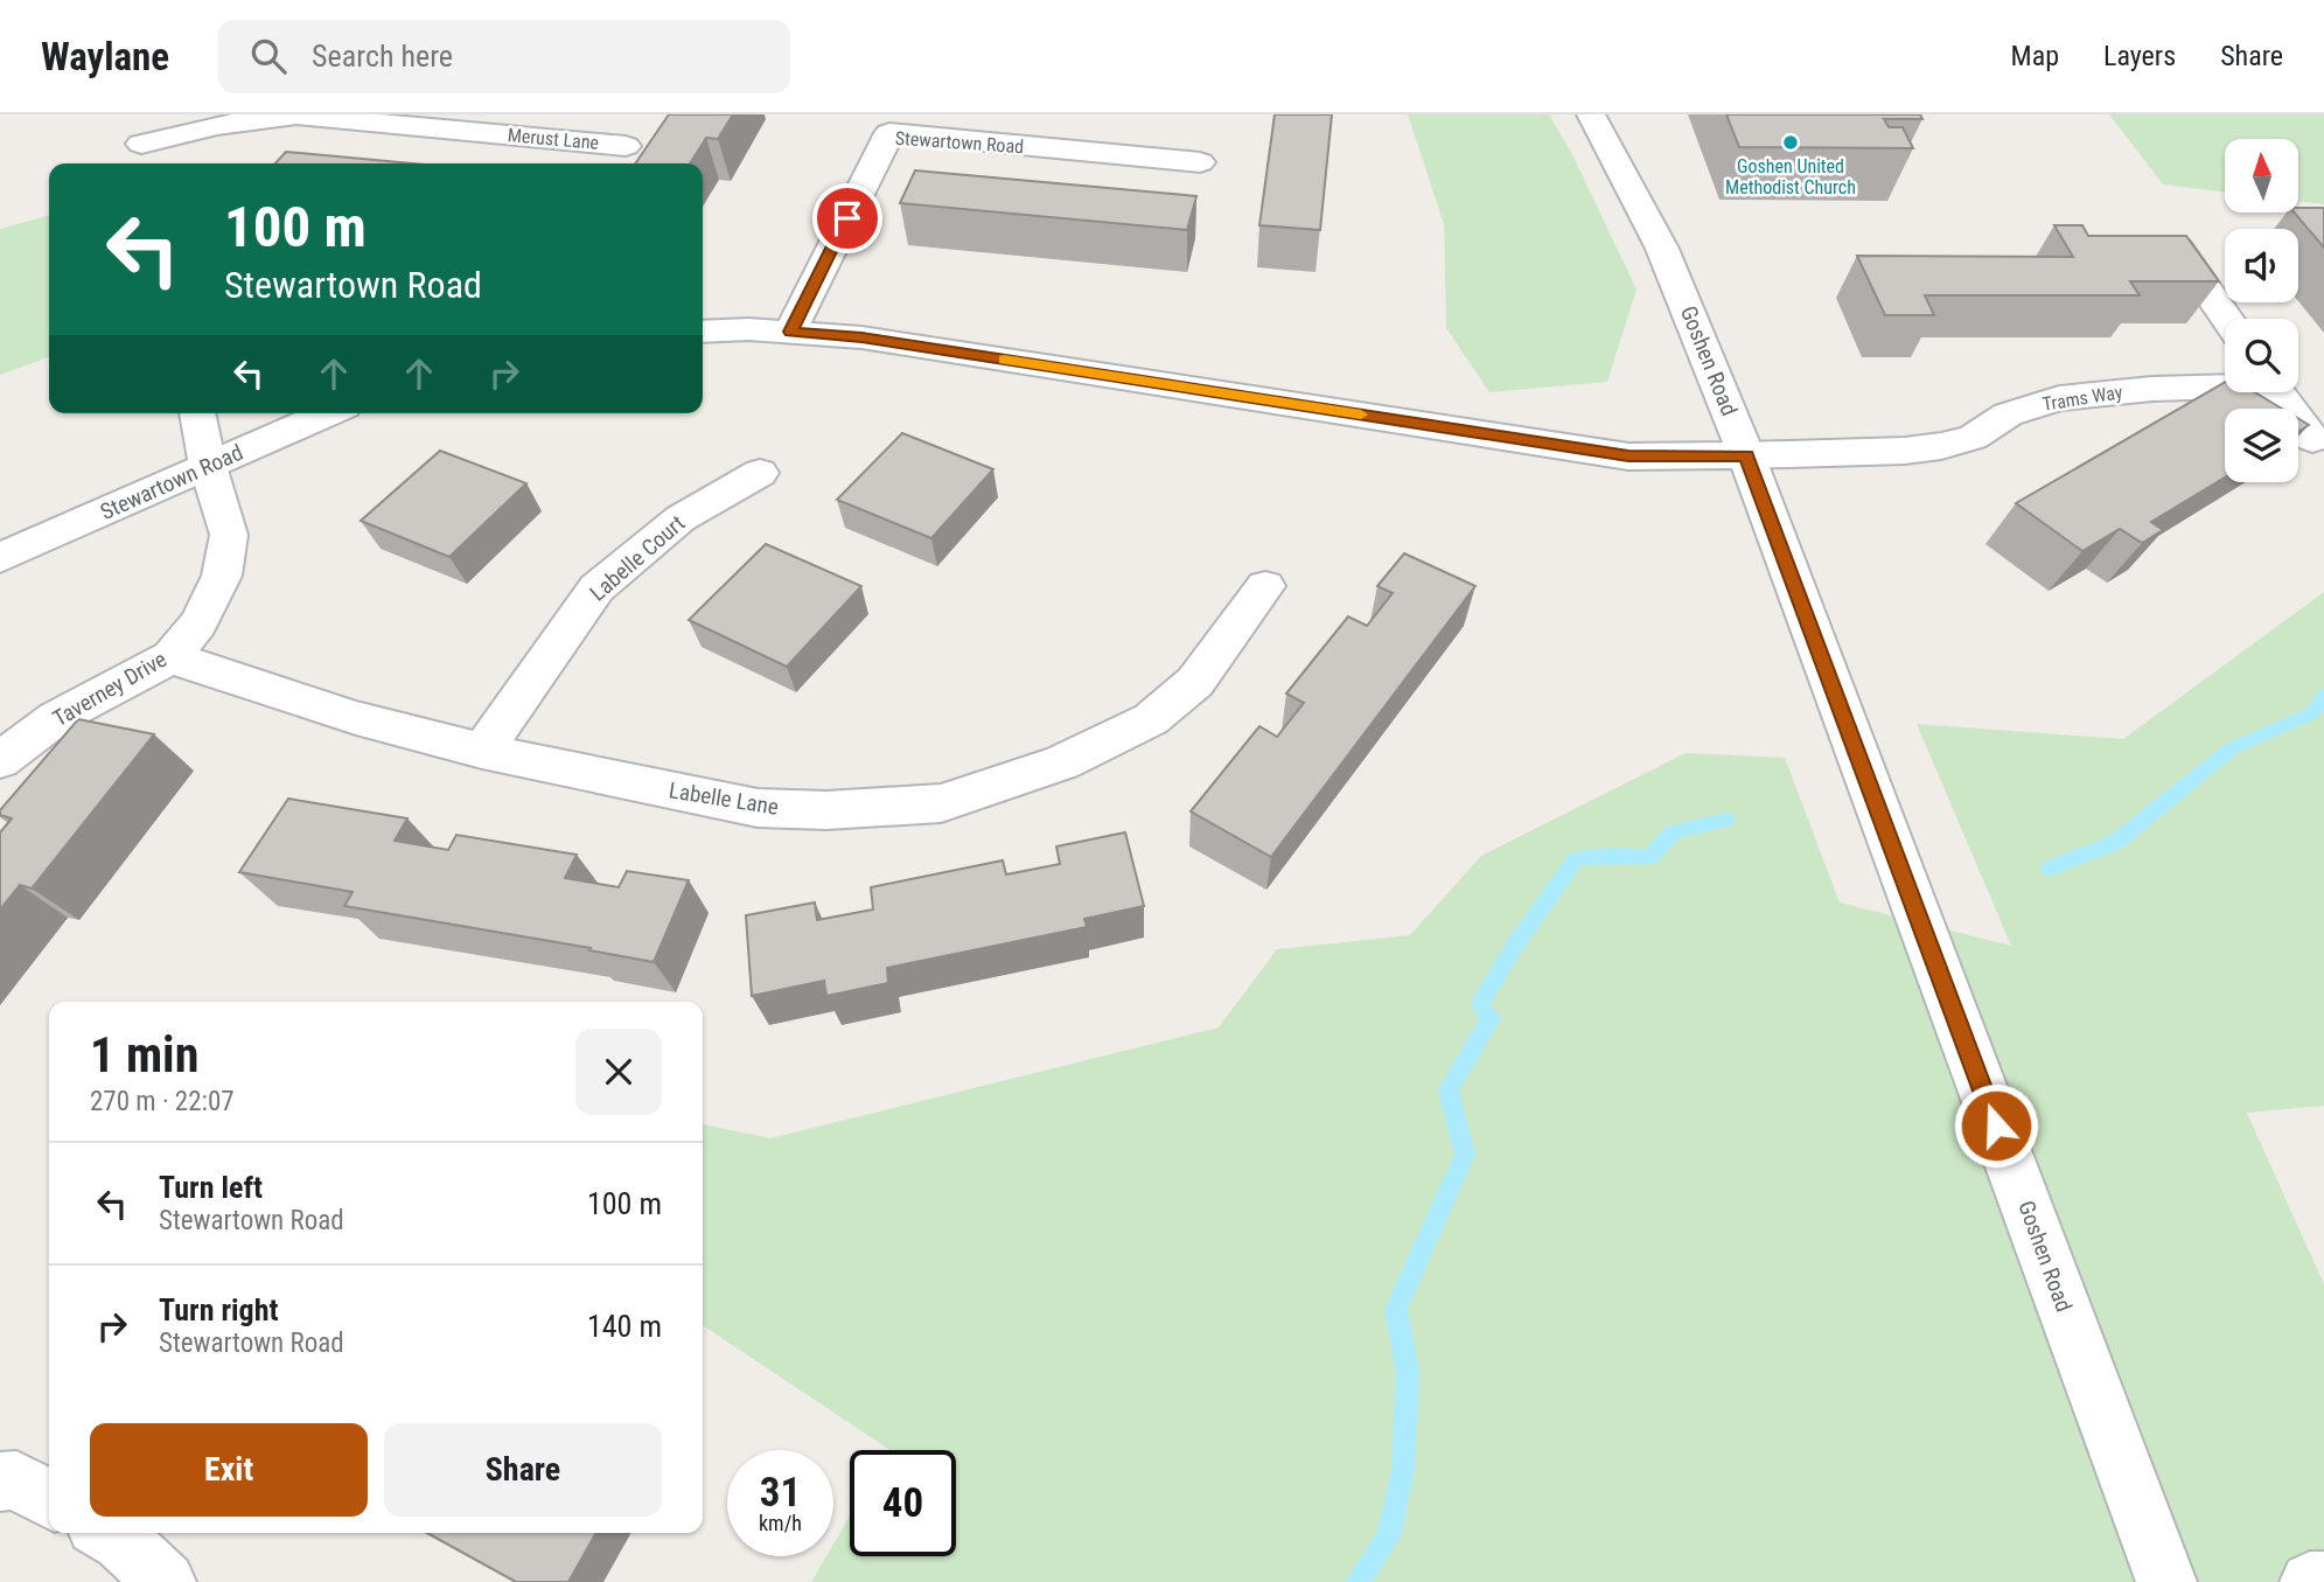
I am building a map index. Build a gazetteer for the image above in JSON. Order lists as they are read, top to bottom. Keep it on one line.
{"streets":{"street":["Merust Lane","Stewartown Road","Goshen Road","Trams Way","Labelle Court","Taverney Drive","Labelle Lane"]},"crossings":[["Stewartown Road","Taverney Drive"],["Goshen Road","Trams Way"],["Labelle Court","Labelle Lane"],["Taverney Drive","Labelle Lane"]],"places":["Goshen United Methodist Church"],"north":"top","page":{"header":"Waylane","search":"Search here","nav":["Map","Layers","Share"],"turn":["100 m","Stewartown Road"],"heading":["1 min","270 m · 22:07"],"list":[{"name":"Turn left","note":"Stewartown Road","value":"100 m"},{"name":"Turn right","note":"Stewartown Road","value":"140 m"}],"buttons":["Exit","Share"],"speed":"31 km/h","limit":"40"}}
